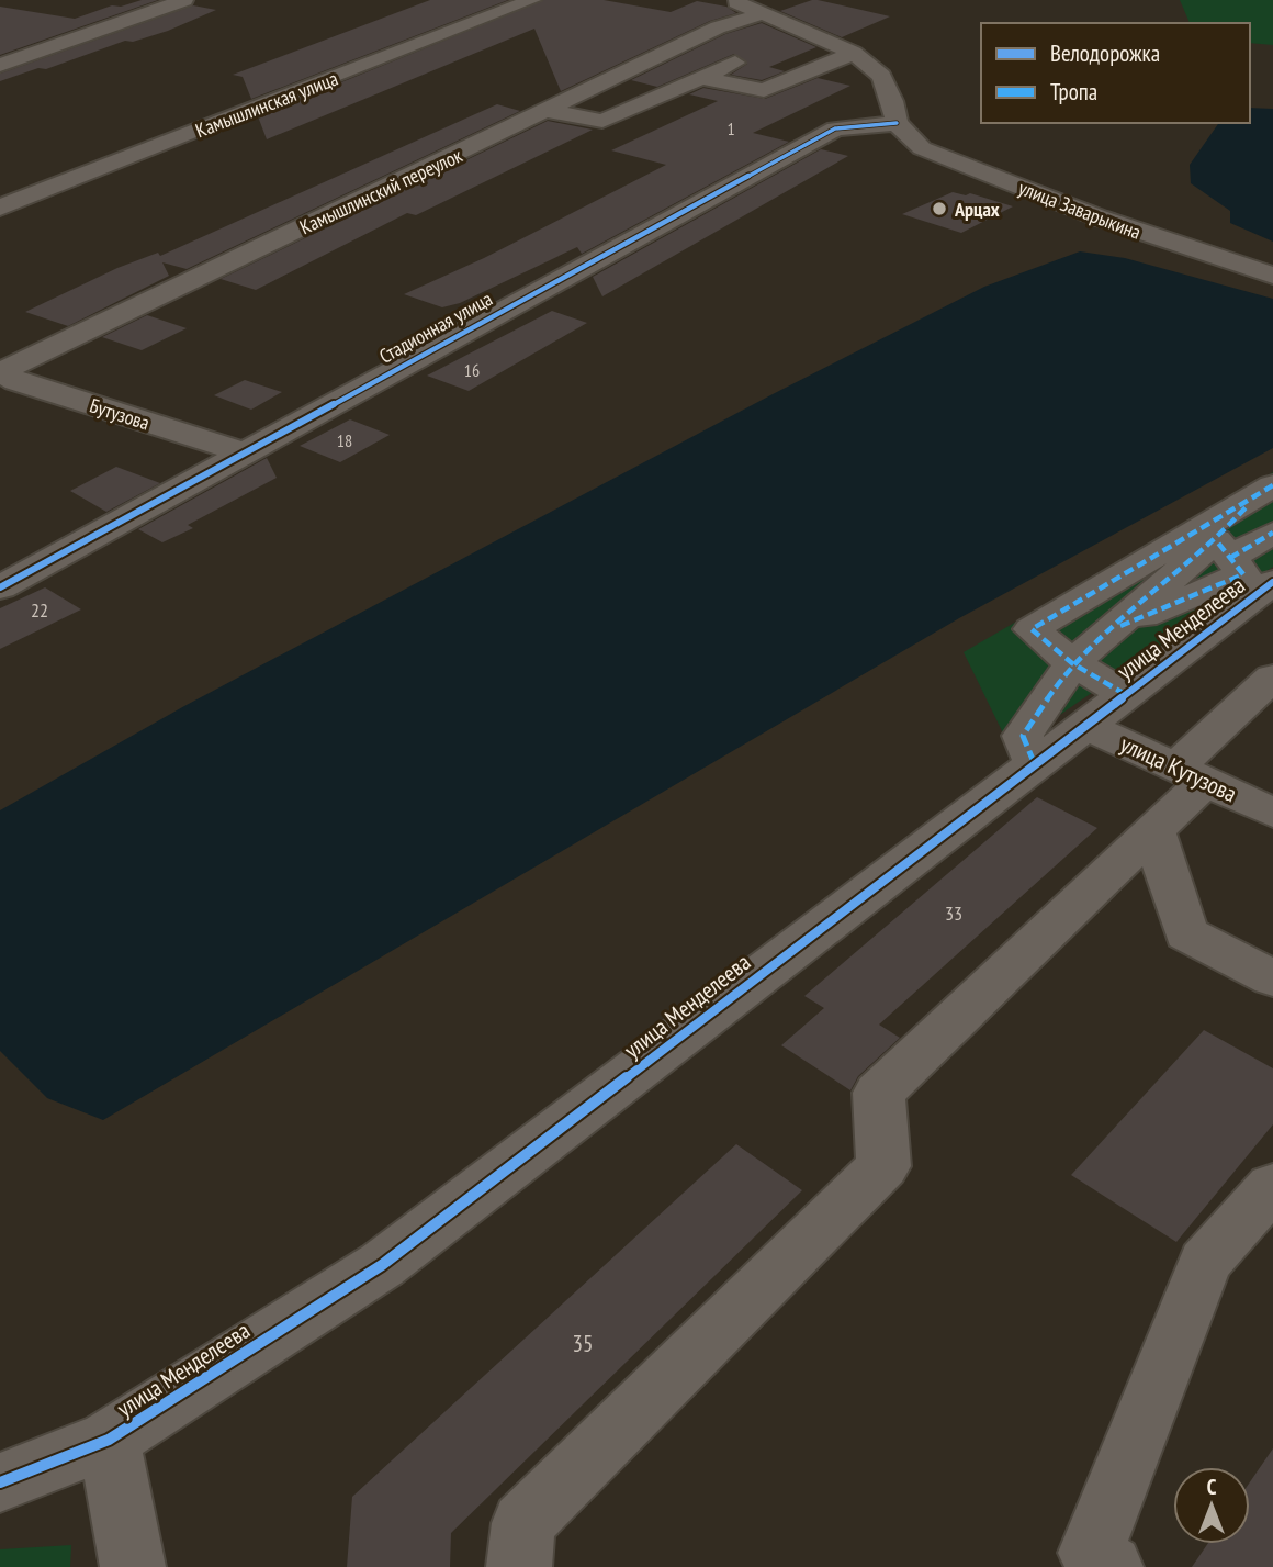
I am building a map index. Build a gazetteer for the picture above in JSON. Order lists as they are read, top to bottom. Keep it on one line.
{"streets":{"street":["Камышлинская улица","Камышлинский переулок","улица Заварыкина","Стадионная улица","Бутузова","улица Менделеева","улица Кутузова"]},"crossings":[["Камышлинский переулок","Бутузова"],["улица Заварыкина","Стадионная улица"],["Стадионная улица","Бутузова"],["улица Менделеева","улица Кутузова"]],"places":["Арцах"],"house_numbers":["1","16","18","22","33","35"],"legend":["Велодорожка","Тропа"],"north":"top"}
